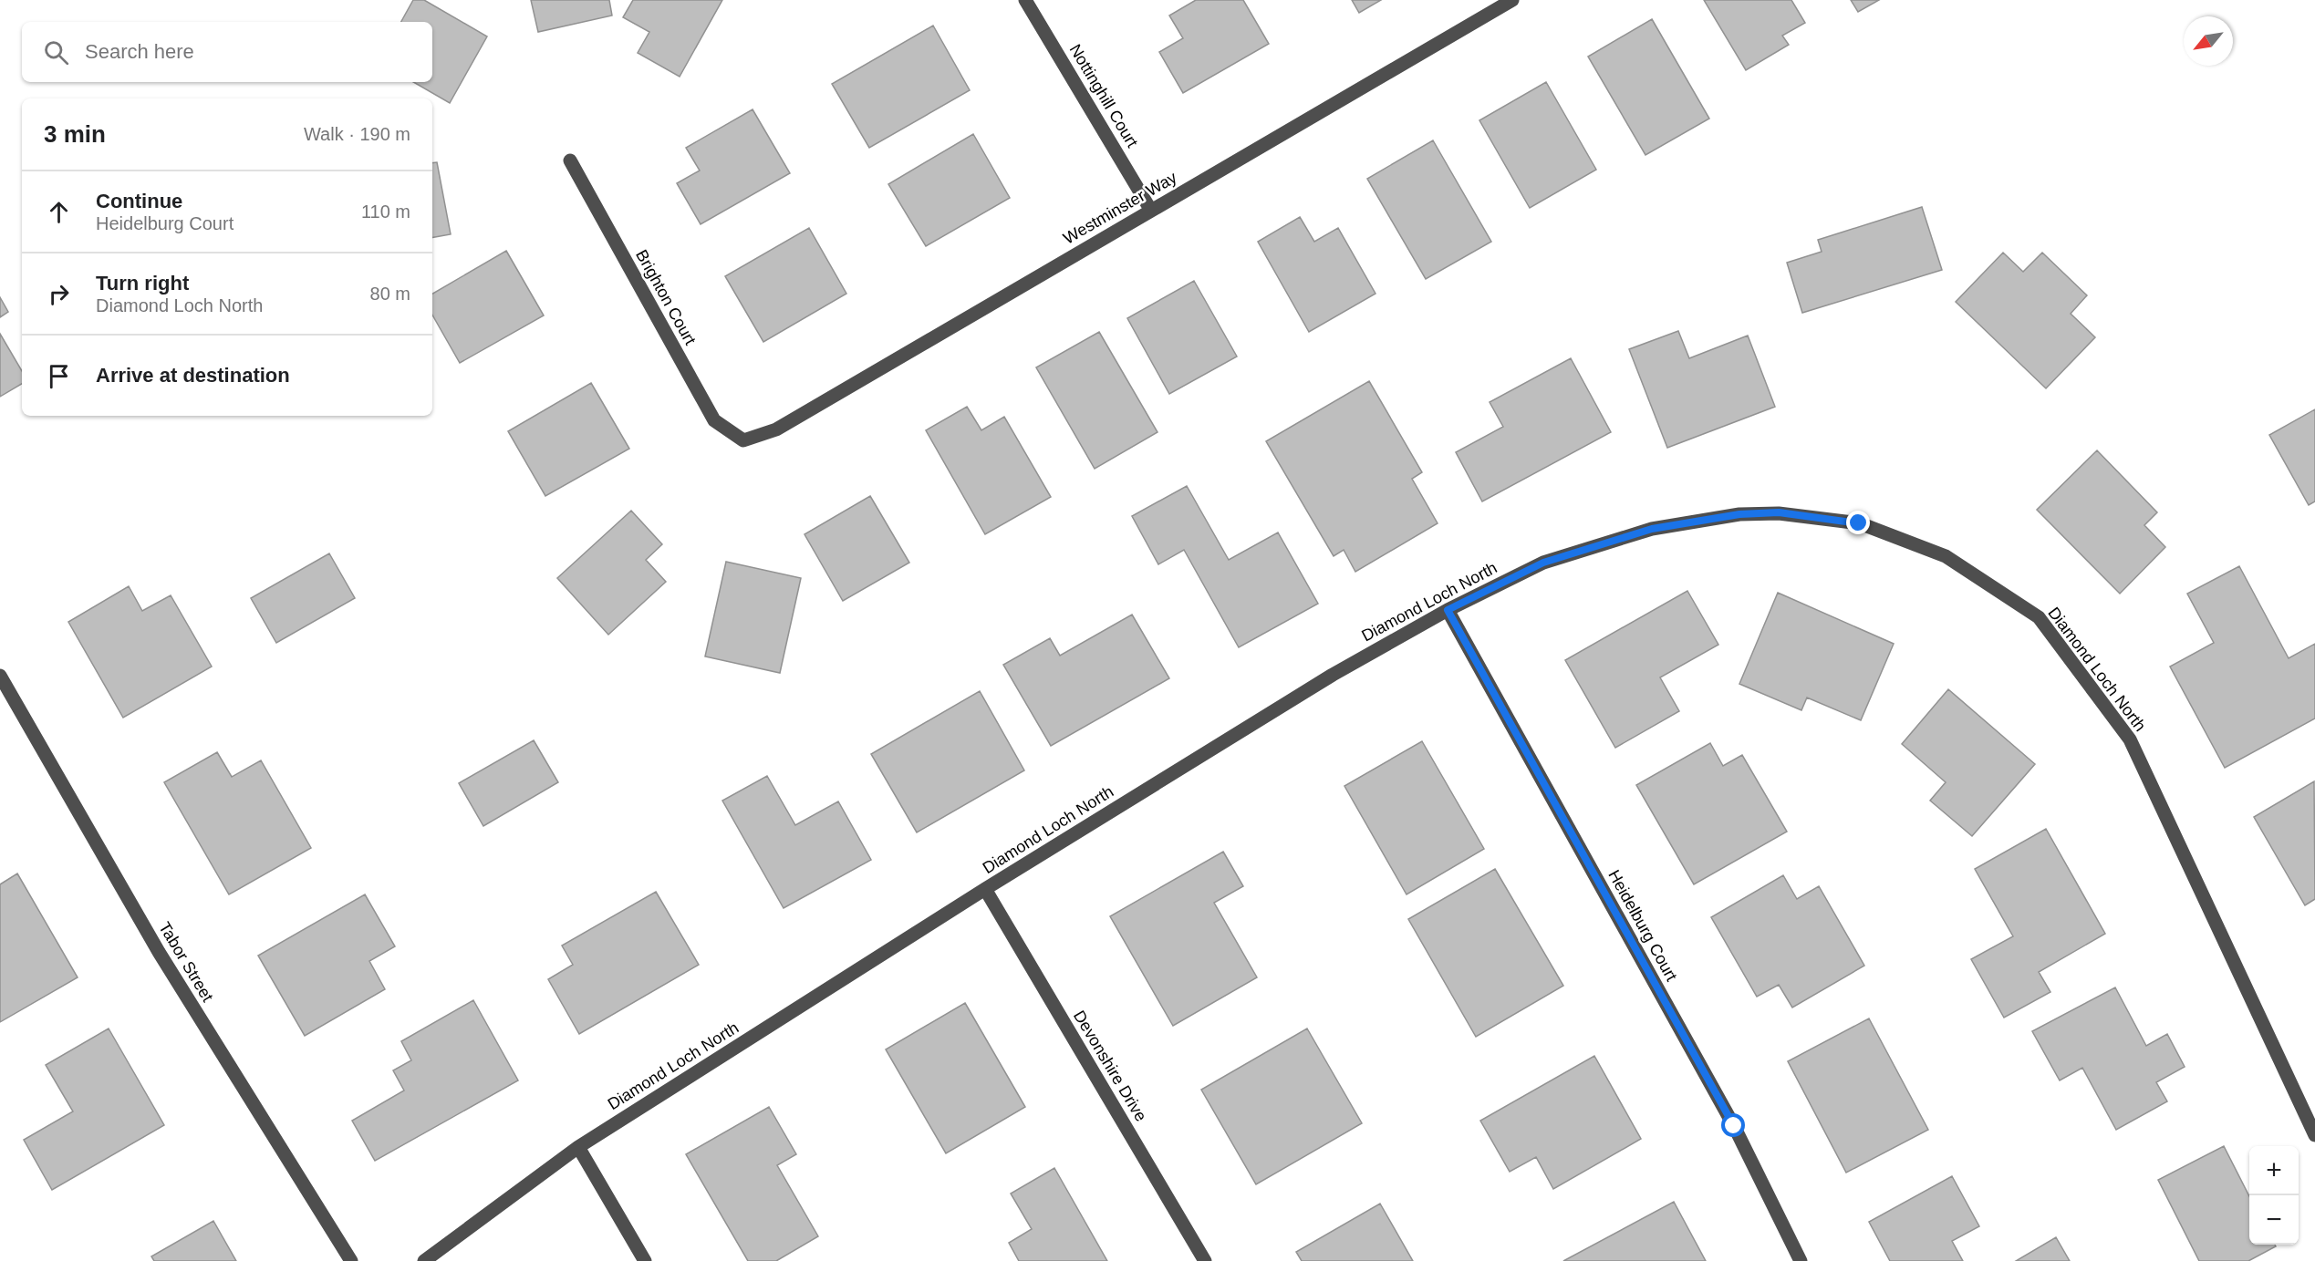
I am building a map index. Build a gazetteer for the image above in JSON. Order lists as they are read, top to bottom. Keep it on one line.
{"streets":{"street":["Nottinghill Court","Westminster Way","Brighton Court","Diamond Loch North","Heidelburg Court","Tabor Street","Devonshire Drive"]},"crossings":[["Nottinghill Court","Westminster Way"],["Westminster Way","Brighton Court"],["Diamond Loch North","Heidelburg Court"],["Diamond Loch North","Devonshire Drive"]],"north":"bottom left","page":{"search":"Search here","heading":["3 min","Walk · 190 m"],"list":[["Continue","Heidelburg Court","110 m"],["Turn right","Diamond Loch North","80 m"],"Arrive at destination"],"map_buttons":["+","−"]}}
